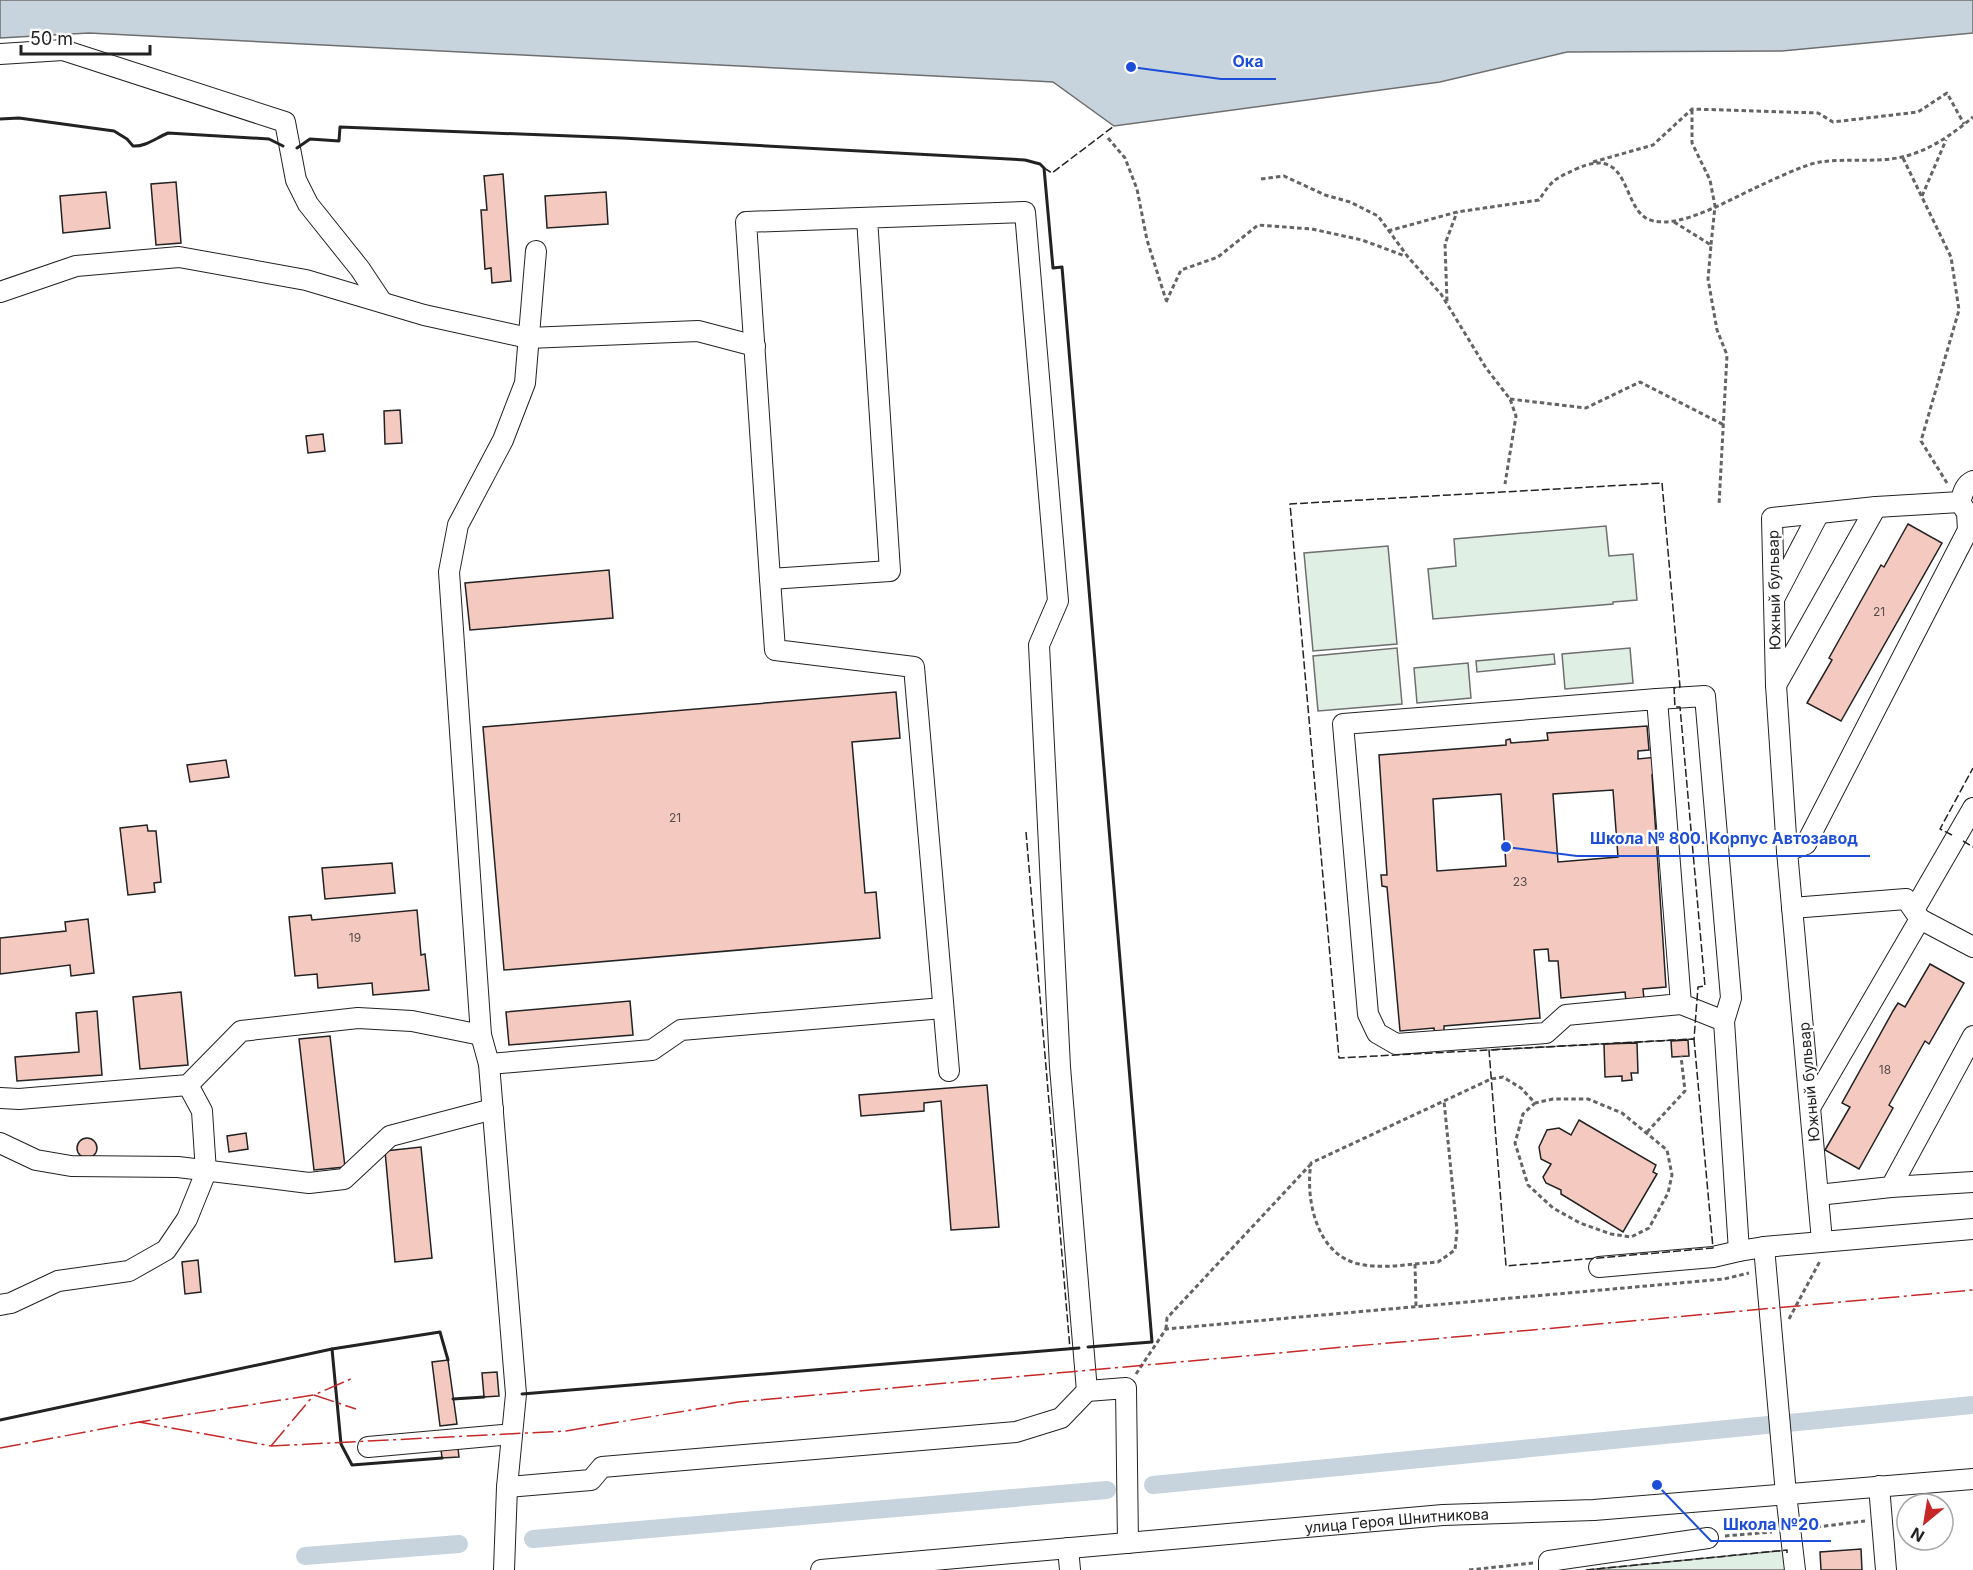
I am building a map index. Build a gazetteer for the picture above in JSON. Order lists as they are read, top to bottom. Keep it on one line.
{"streets":{"street":["Южный бульвар","улица Героя Шнитникова"]},"places":["Ока","Школа № 800. Корпус Автозавод","Школа №20"],"house_numbers":["21","21","23","19","18"],"scale_bar":"50 m","north":"bottom left"}
